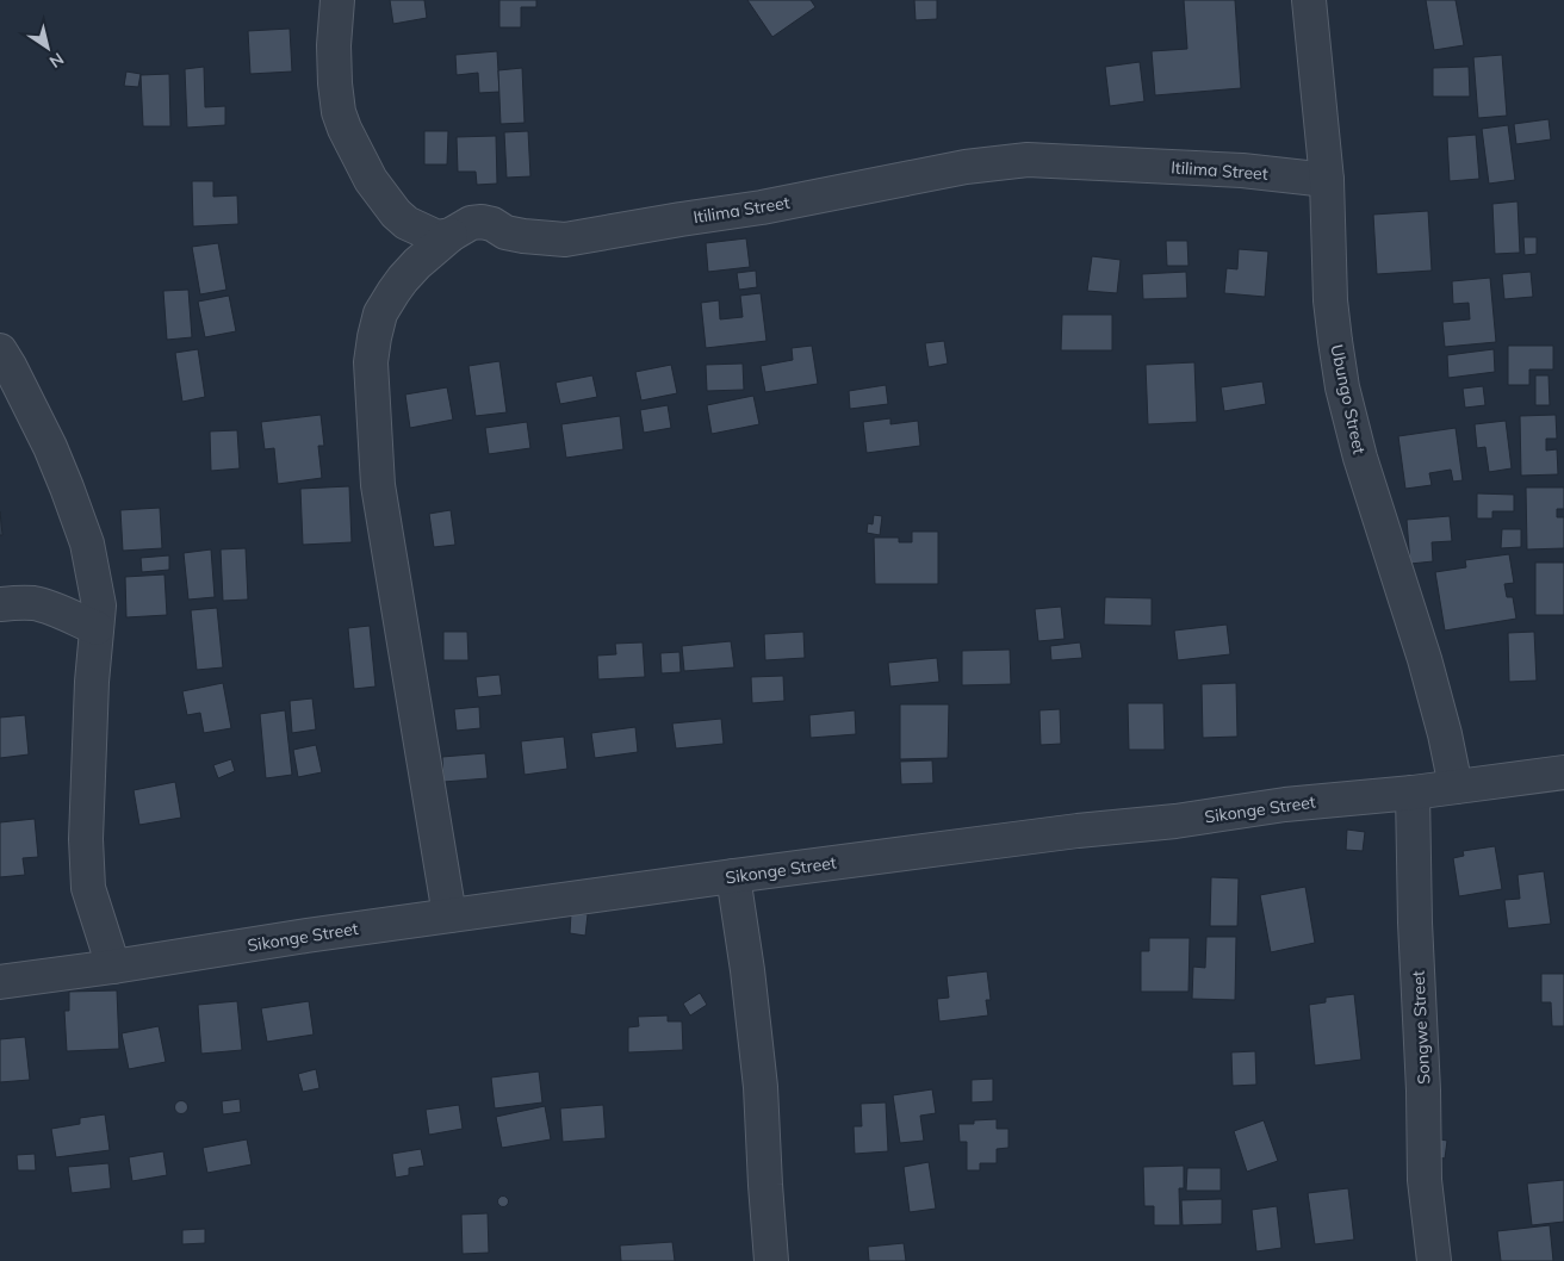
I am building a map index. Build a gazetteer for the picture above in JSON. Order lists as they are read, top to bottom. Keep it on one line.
{"streets":{"street":["Itilima Street","Ubungo Street","Sikonge Street","Songwe Street"]},"crossings":[["Itilima Street","Ubungo Street"],["Itilima Street","Sikonge Street"],["Ubungo Street","Sikonge Street"],["Sikonge Street","Songwe Street"]],"north":"bottom right"}
